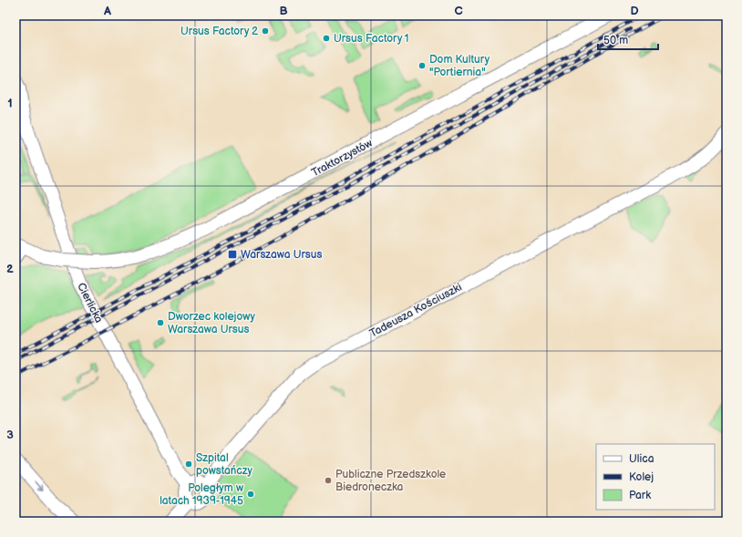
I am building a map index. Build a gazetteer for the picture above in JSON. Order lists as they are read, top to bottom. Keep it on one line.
{"streets":{"street":["Traktorzystów","Cierlicka","Tadeusza Kościuszki"]},"crossings":[["Cierlicka","Tadeusza Kościuszki"]],"places":{"other":["Ursus Factory 2","Ursus Factory 1","Dom Kultury \"Portiernia\"","Dworzec kolejowy Warszawa Ursus","Szpital powstańczy","Publiczne Przedszkole Biedroneczka","Poległym w latach 1939-1945"],"transit":["Warszawa Ursus"]},"legend":["Ulica","Kolej","Park"],"scale_bar":"50 m","grid":{"columns":["A","B","C","D"],"rows":["1","2","3"]}}
